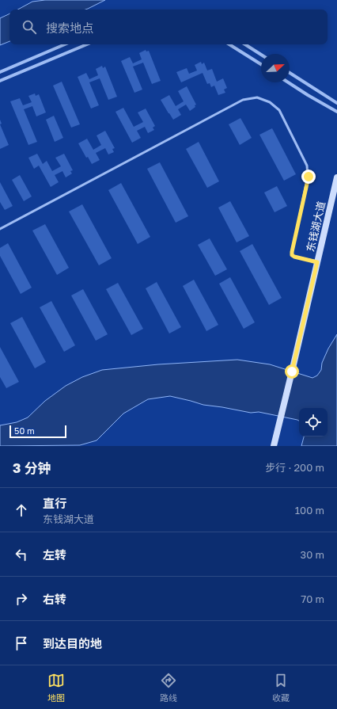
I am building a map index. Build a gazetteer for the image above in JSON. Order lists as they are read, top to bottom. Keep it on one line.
{"streets":{"main road":["东钱湖大道"]},"scale_bar":"50 m","north":"top right","page":{"search":"搜索地点","scale":"50 m","heading":["3 分钟","步行 · 200 m"],"list":[["直行","东钱湖大道","100 m"],["左转","30 m"],["右转","70 m"],"到达目的地"],"nav":["地图","路线","收藏"]}}
